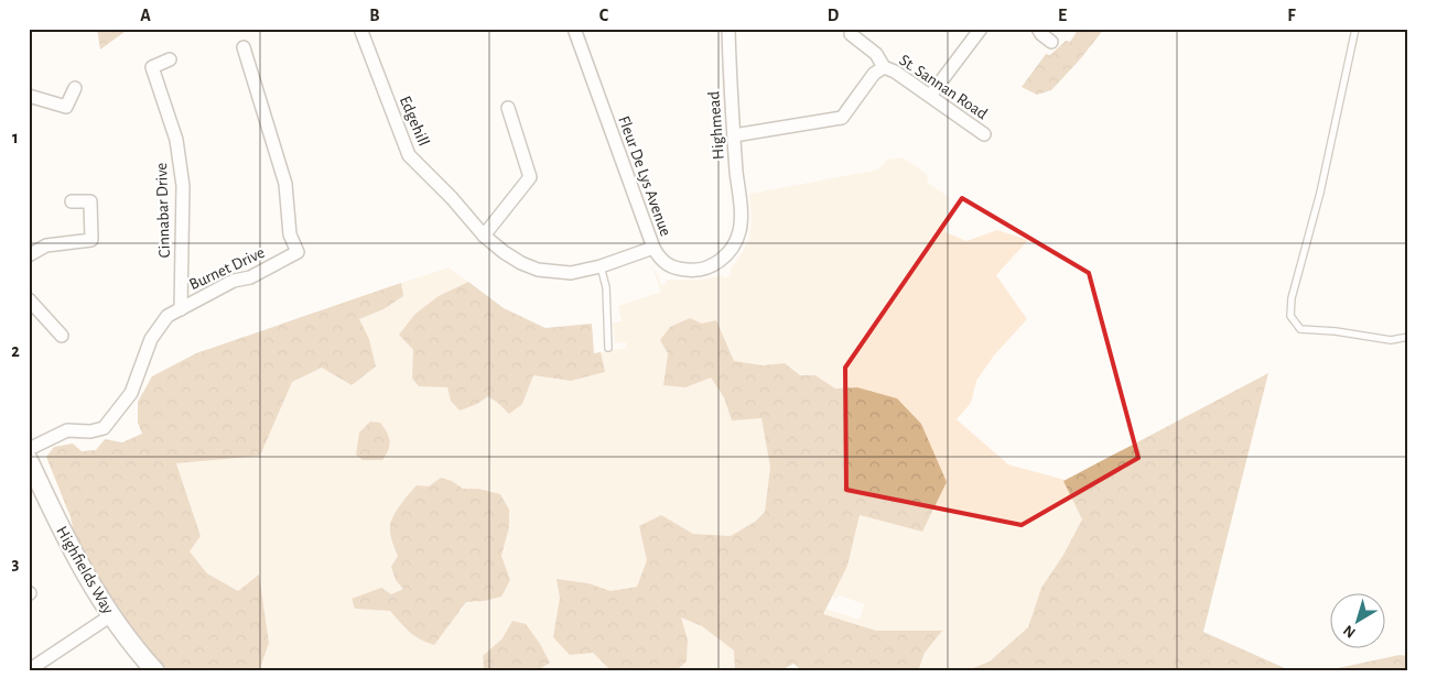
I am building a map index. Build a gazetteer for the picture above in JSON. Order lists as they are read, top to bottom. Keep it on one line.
{"streets":{"main road":["Highfields Way"],"street":["St. Sannan Road","Edgehill","Highmead","Fleur De Lys Avenue","Cinnabar Drive","Burnet Drive"]},"crossings":[["St. Sannan Road","Highmead"],["Edgehill","Fleur De Lys Avenue"],["Highmead","Fleur De Lys Avenue"],["Cinnabar Drive","Burnet Drive"]],"north":"bottom left","grid":{"columns":["A","B","C","D","E","F"],"rows":["1","2","3"]}}
